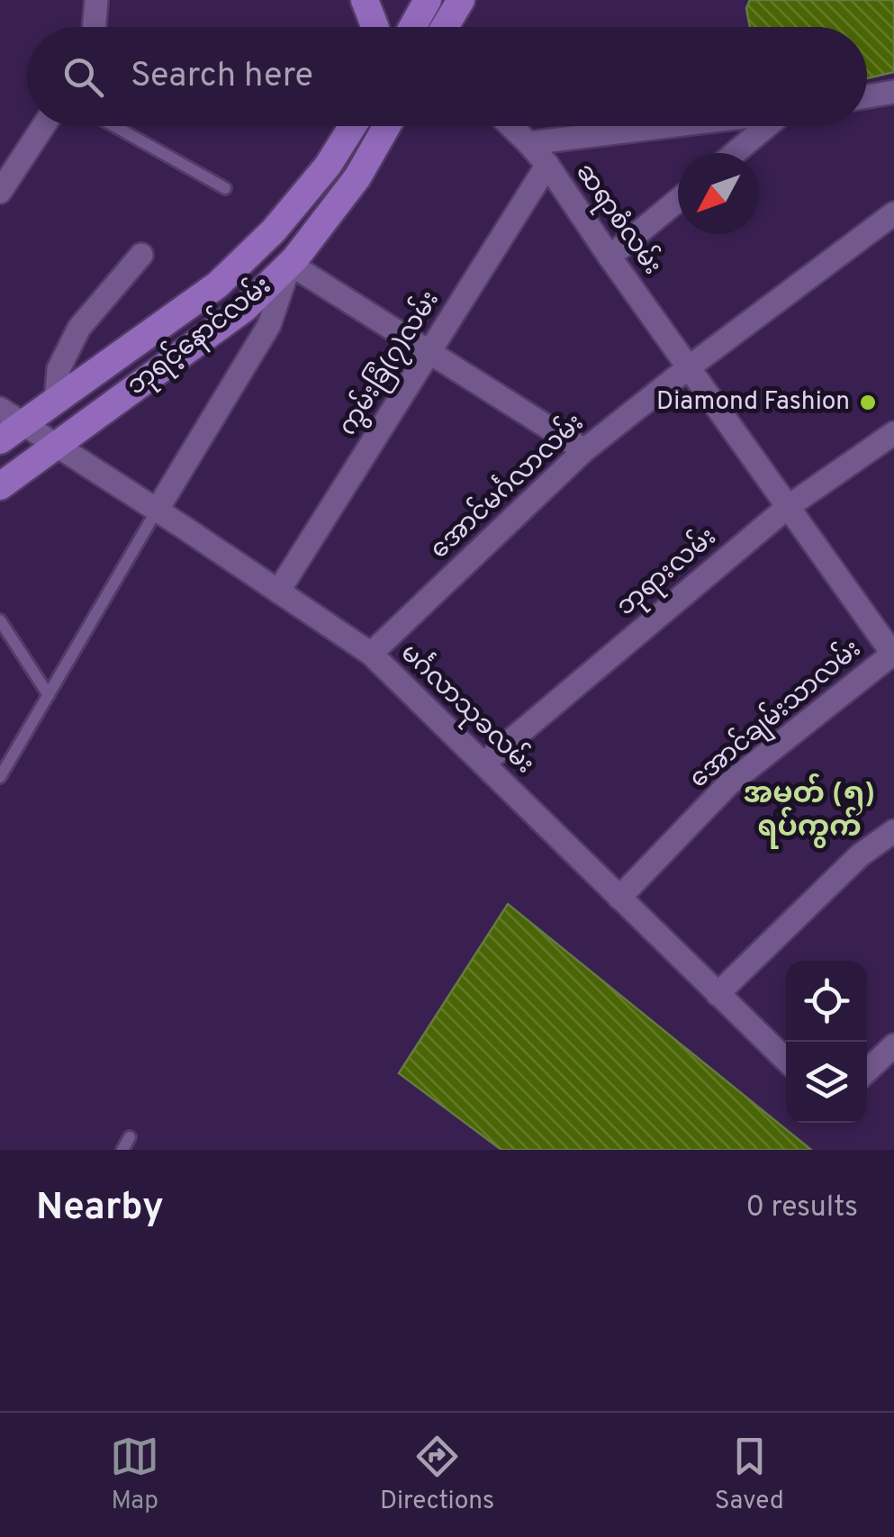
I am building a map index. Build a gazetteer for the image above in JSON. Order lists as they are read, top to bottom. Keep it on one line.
{"streets":{"main road":["ဘုရင့်နောင်လမ်း"],"street":["ဆရာစံလမ်း","ကွမ်းခြံ(၇)လမ်း","အောင်မင်္ဂလာလမ်း","ဘုရားလမ်း","မင်္ဂလာသုခလမ်း","အောင်ချမ်းသာလမ်း"]},"crossings":[["ဆရာစံလမ်း","ကွမ်းခြံ(၇)လမ်း"],["ဆရာစံလမ်း","အောင်မင်္ဂလာလမ်း"],["ဆရာစံလမ်း","ဘုရားလမ်း"],["ဆရာစံလမ်း","အောင်ချမ်းသာလမ်း"],["ဘုရင့်နောင်လမ်း","မင်္ဂလာသုခလမ်း"],["ကွမ်းခြံ(၇)လမ်း","မင်္ဂလာသုခလမ်း"],["အောင်မင်္ဂလာလမ်း","မင်္ဂလာသုခလမ်း"],["ဘုရားလမ်း","မင်္ဂလာသုခလမ်း"],["မင်္ဂလာသုခလမ်း","အောင်ချမ်းသာလမ်း"]],"districts":["အမှတ် (၅) ရပ်ကွက်"],"places":["Diamond Fashion"],"north":"bottom left","page":{"search":"Search here","heading":["Nearby","0 results"],"nav":["Map","Directions","Saved"]}}
